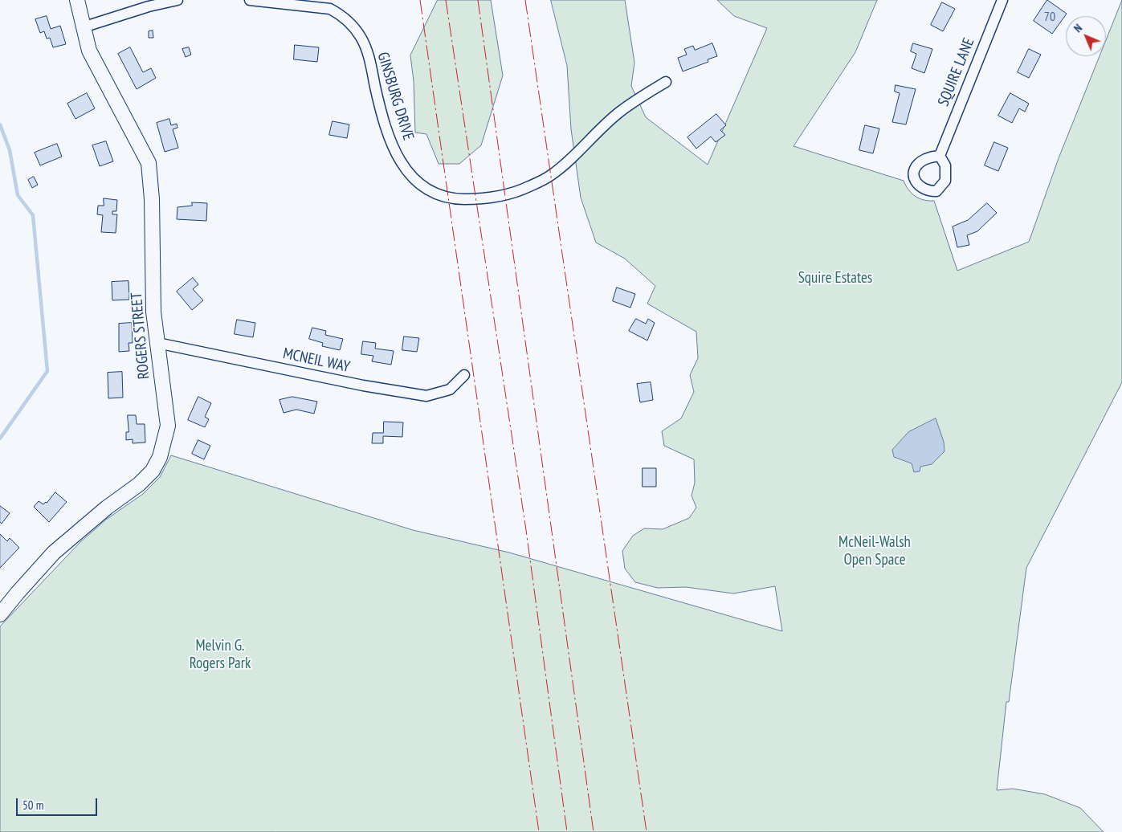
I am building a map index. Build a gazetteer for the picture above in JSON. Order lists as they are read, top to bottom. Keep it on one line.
{"streets":{"street":["SQUIRE LANE","GINSBURG DRIVE","ROGERS STREET","MCNEIL WAY"]},"crossings":[["ROGERS STREET","MCNEIL WAY"]],"parks":["Squire Estates","McNeil-Walsh Open Space","Melvin G. Rogers Park"],"house_numbers":["70"],"scale_bar":"50 m","north":"top left"}
